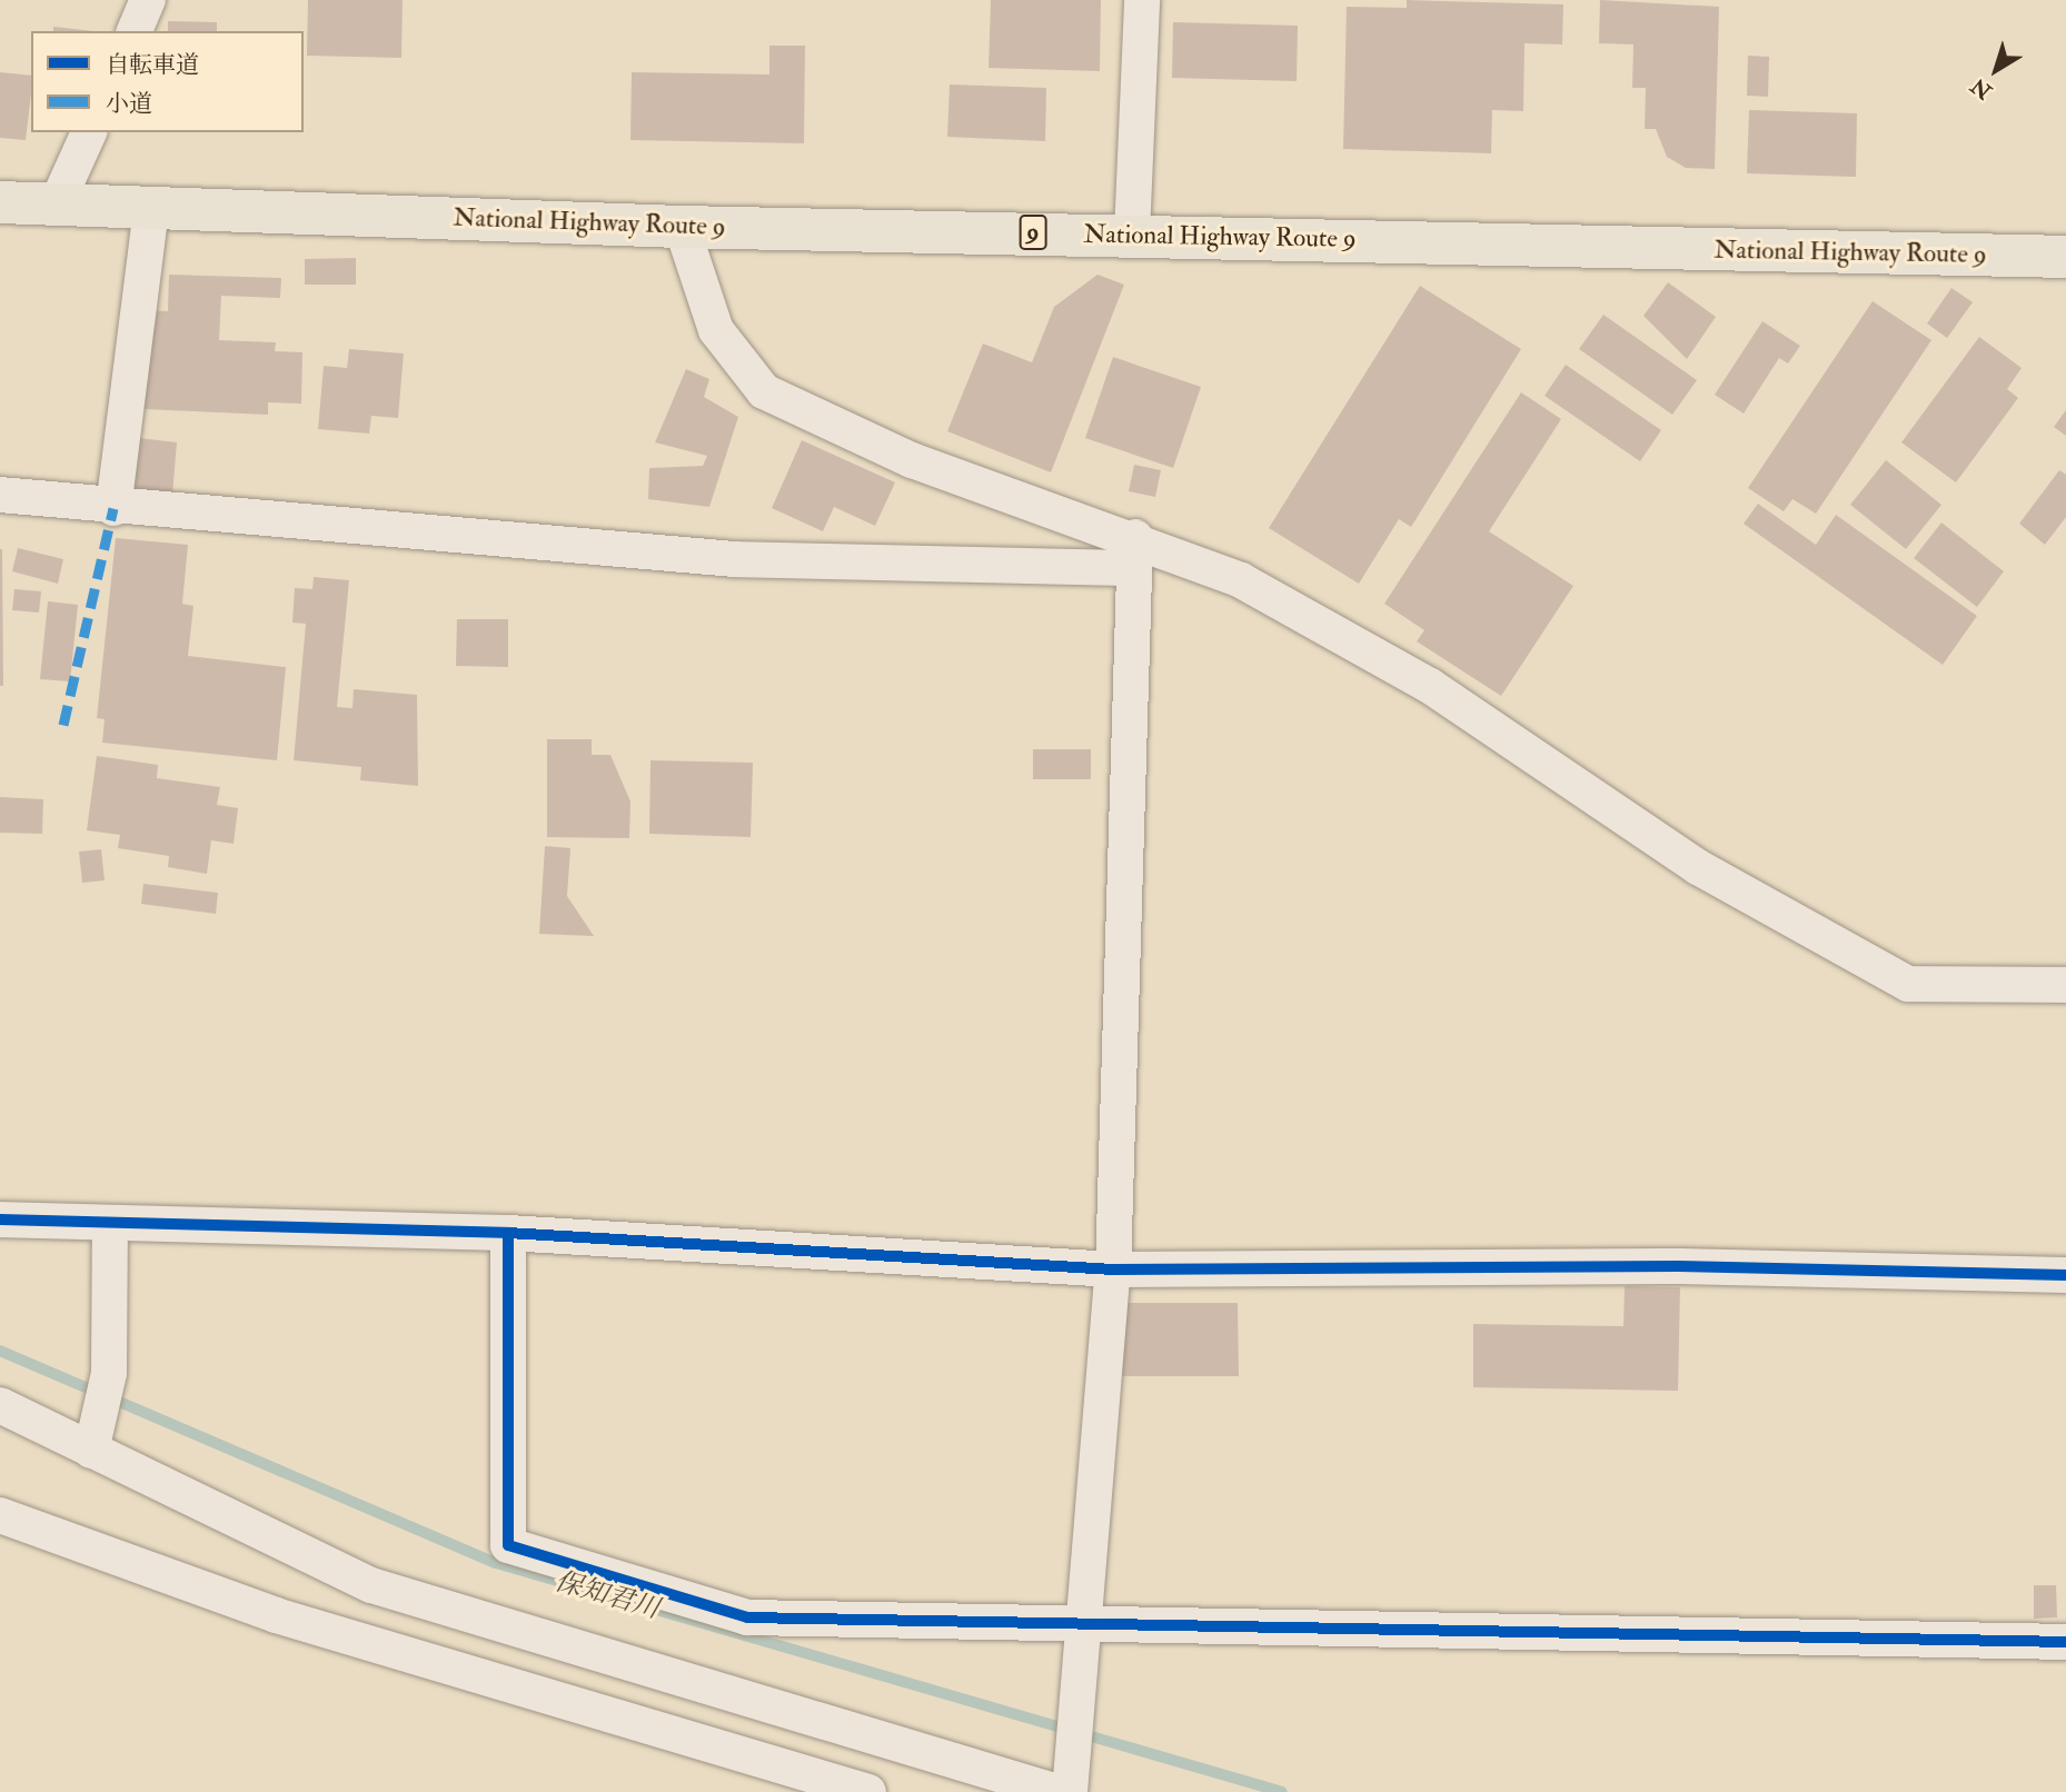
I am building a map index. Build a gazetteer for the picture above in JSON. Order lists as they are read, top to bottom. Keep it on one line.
{"streets":{"highway":["National Highway Route 9","9"]},"water":["保知君川"],"legend":["自転車道","小道"],"north":"bottom left"}
